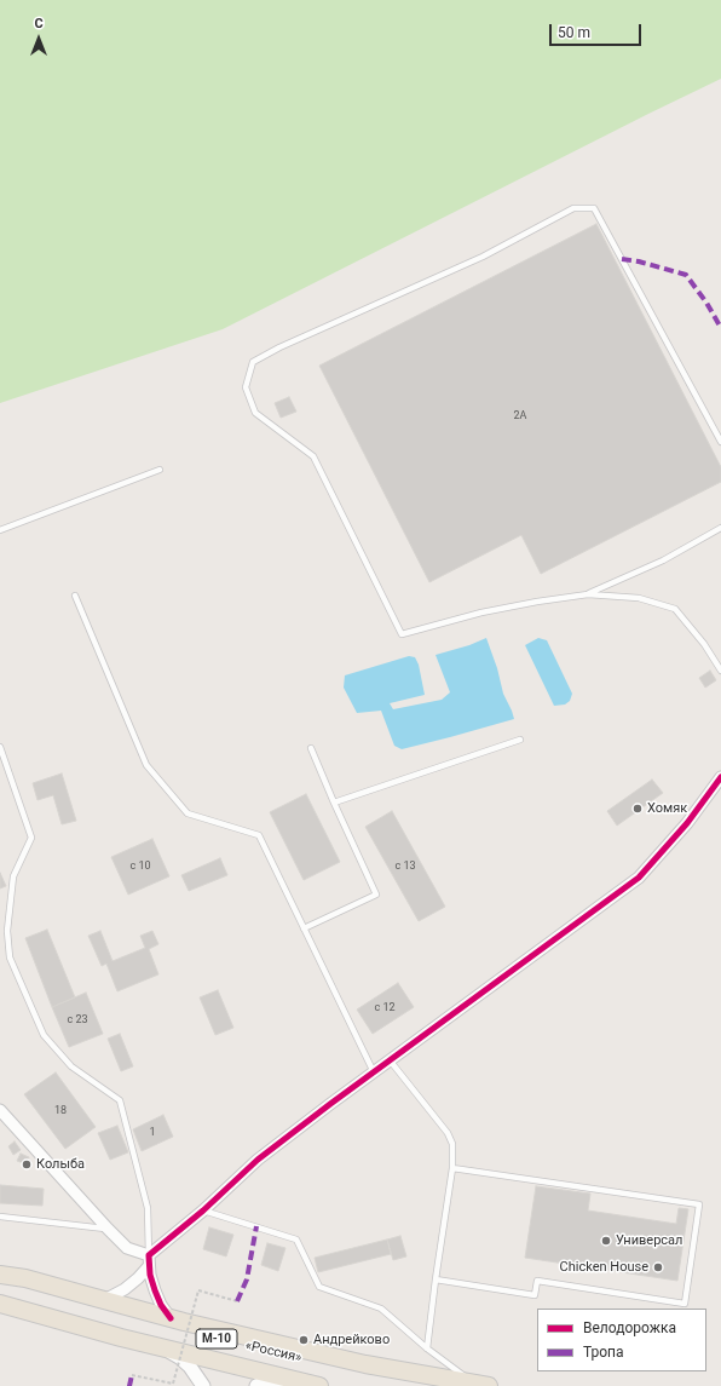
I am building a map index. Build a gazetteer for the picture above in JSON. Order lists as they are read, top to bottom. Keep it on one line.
{"streets":{"highway":["М-10","«Россия»"]},"places":["Хомяк","Колыба","Универсал","Chicken House","Андрейково"],"house_numbers":["2А","с 10","с 13","с 12","с 23","18","1"],"legend":["Велодорожка","Тропа"],"scale_bar":"50 m","north":"top"}
